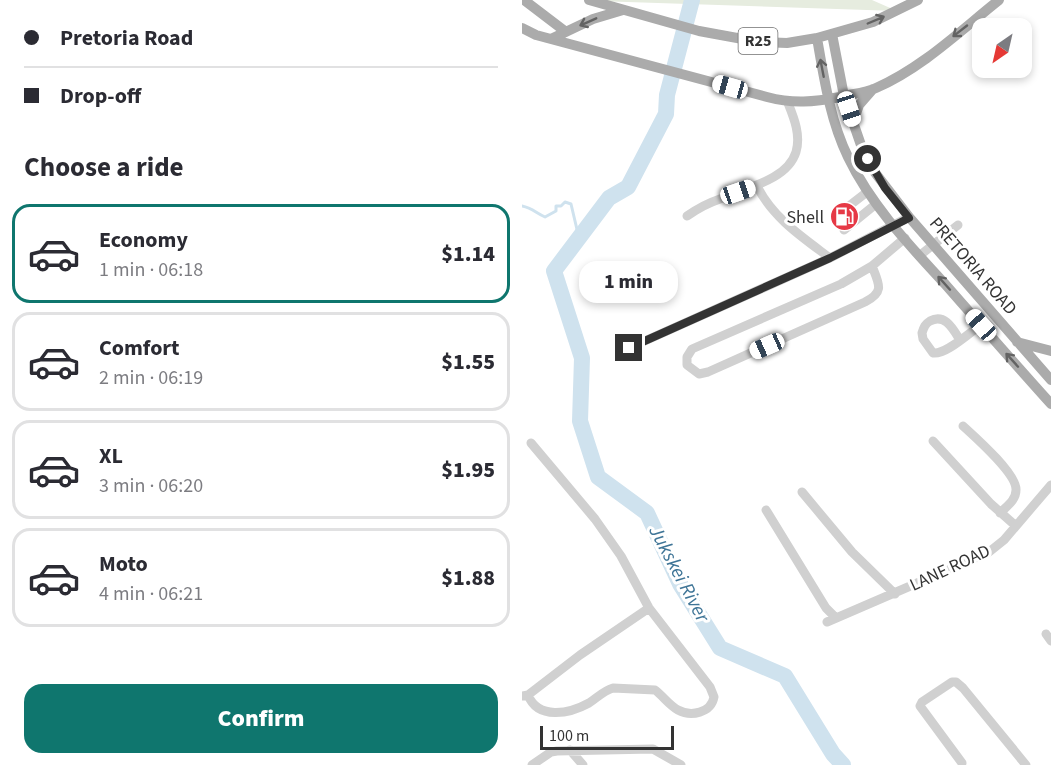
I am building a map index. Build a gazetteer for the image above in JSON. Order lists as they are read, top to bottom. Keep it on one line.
{"streets":{"main road":["R25","PRETORIA ROAD"],"street":["LANE ROAD"]},"crossings":[["R25","PRETORIA ROAD"]],"water":["Jukskei River"],"places":{"fuel station":["Shell"]},"scale_bar":"100 m","north":"bottom left","page":{"banner":["Pretoria Road","Drop-off"],"heading":"Choose a ride","list":[{"name":"Economy","note":"1 min · 06:18","value":"$1.14"},{"name":"Comfort","note":"2 min · 06:19","value":"$1.55"},{"name":"XL","note":"3 min · 06:20","value":"$1.95"},{"name":"Moto","note":"4 min · 06:21","value":"$1.88"}],"bubble":"1 min","buttons":"Confirm","scale":"100 m"}}
